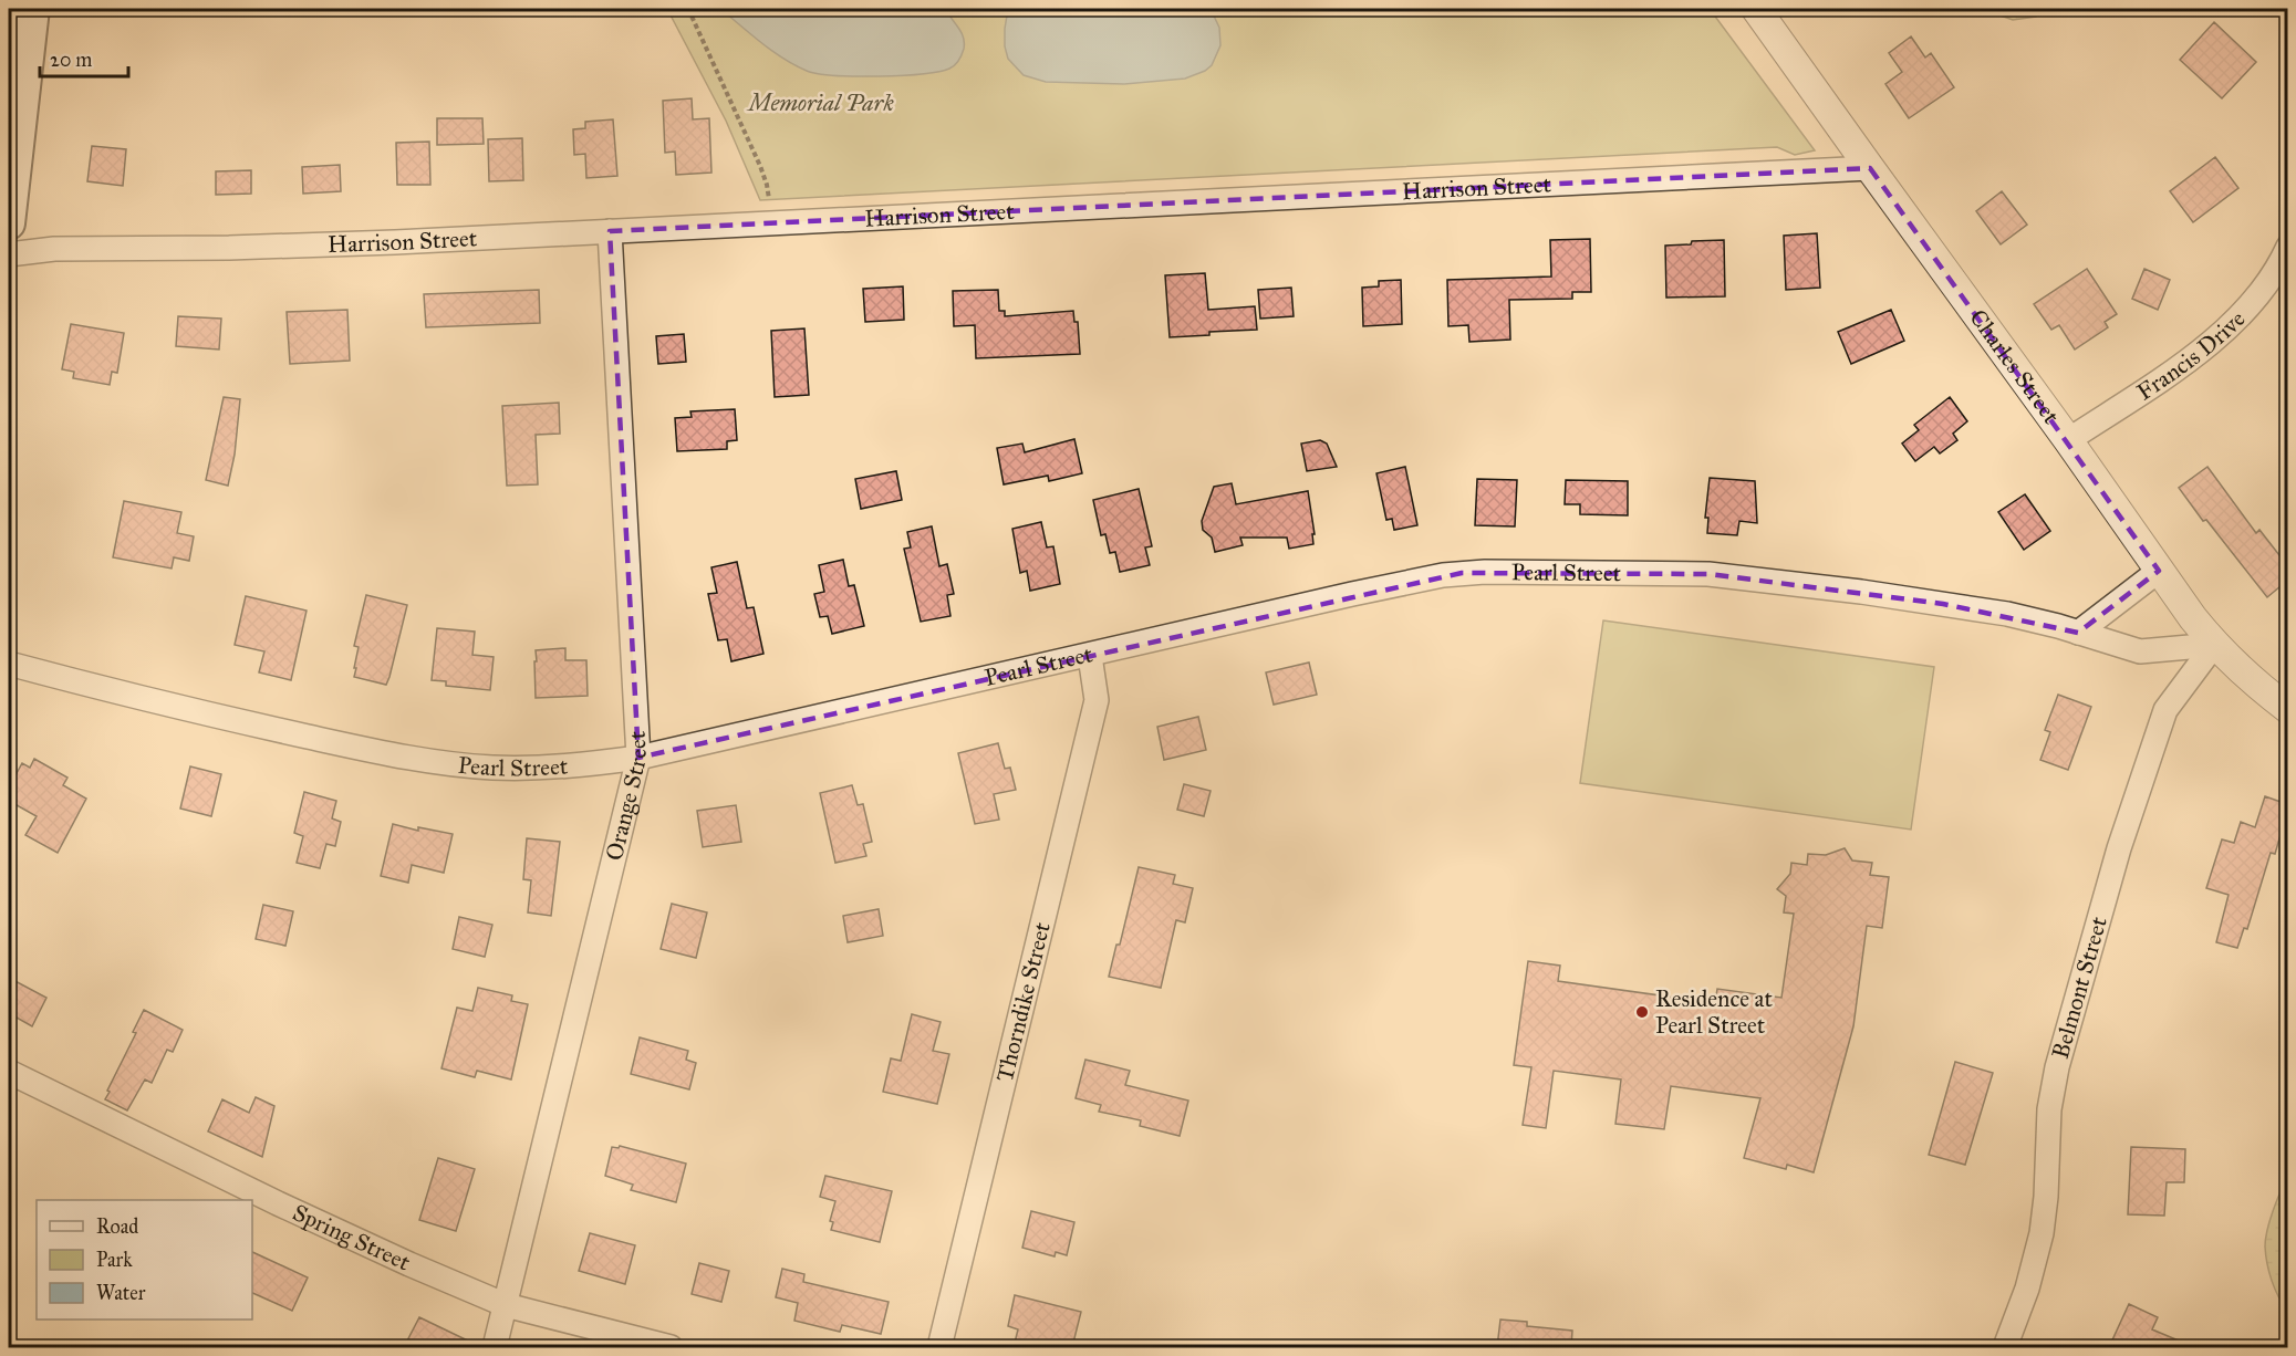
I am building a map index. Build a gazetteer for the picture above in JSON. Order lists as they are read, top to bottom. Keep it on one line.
{"streets":{"street":["Harrison Street","Francis Drive","Charles Street","Pearl Street","Orange Street","Belmont Street","Thorndike Street","Spring Street"]},"crossings":[["Harrison Street","Charles Street"],["Harrison Street","Orange Street"],["Francis Drive","Charles Street"],["Charles Street","Pearl Street"],["Charles Street","Belmont Street"],["Pearl Street","Orange Street"],["Pearl Street","Belmont Street"],["Pearl Street","Thorndike Street"],["Orange Street","Spring Street"]],"parks":["Memorial Park"],"places":["Residence at Pearl Street"],"legend":["Road","Park","Water"],"scale_bar":"20 m"}
